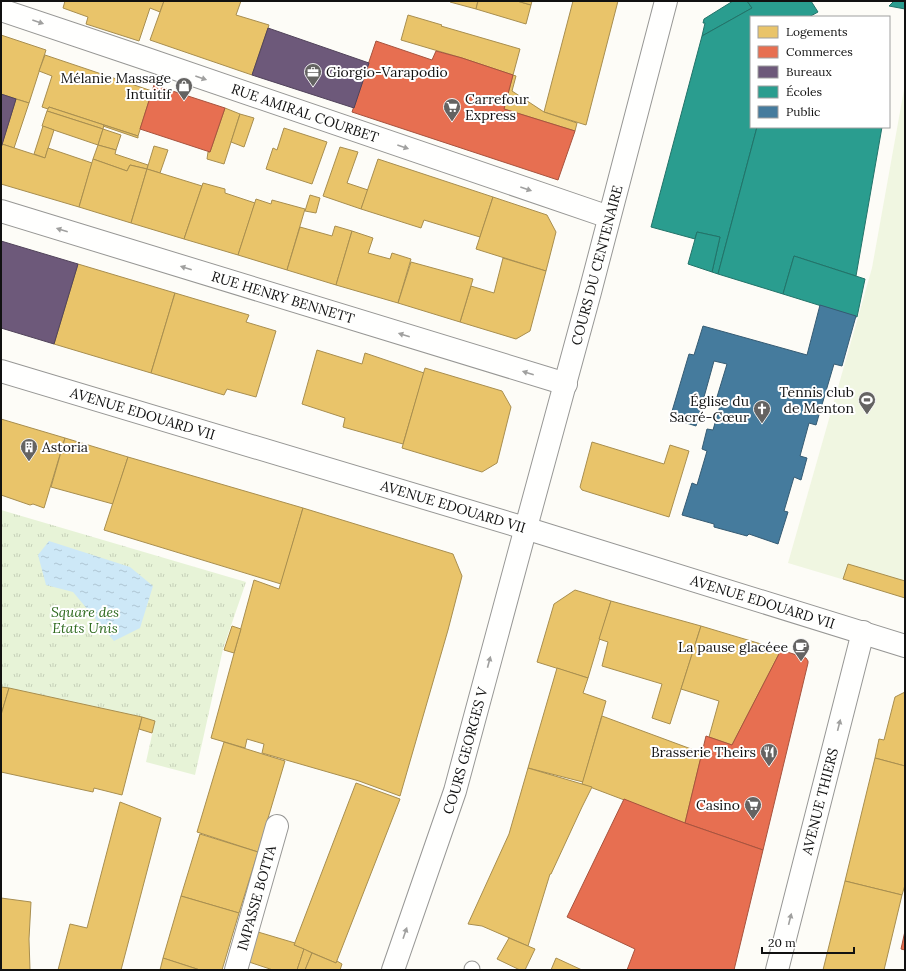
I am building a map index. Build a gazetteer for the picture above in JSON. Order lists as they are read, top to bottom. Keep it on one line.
{"streets":{"street":["RUE AMIRAL COURBET","COURS DU CENTENAIRE","RUE HENRY BENNETT","AVENUE EDOUARD VII","COURS GEORGES V","AVENUE THIERS","IMPASSE BOTTA"]},"crossings":[["RUE AMIRAL COURBET","COURS DU CENTENAIRE"],["COURS DU CENTENAIRE","RUE HENRY BENNETT"],["COURS DU CENTENAIRE","AVENUE EDOUARD VII"],["COURS DU CENTENAIRE","COURS GEORGES V"],["AVENUE EDOUARD VII","COURS GEORGES V"],["AVENUE EDOUARD VII","AVENUE THIERS"]],"one_way":["RUE AMIRAL COURBET","RUE HENRY BENNETT","COURS GEORGES V","AVENUE THIERS"],"parks":["Square des Etats Unis"],"places":{"office":["Giorgio-Varapodio"],"shop":["Mélanie Massage Intuitif"],"supermarket":["Carrefour Express","Casino"],"sports":["Tennis club de Menton"],"church":["Église du Sacré-Cœur"],"building":["Astoria"],"cafe":["La pause glacéee"],"restaurant":["Brasserie Theirs"]},"legend":["Logements","Commerces","Bureaux","Écoles","Public"],"scale_bar":"20 m"}
